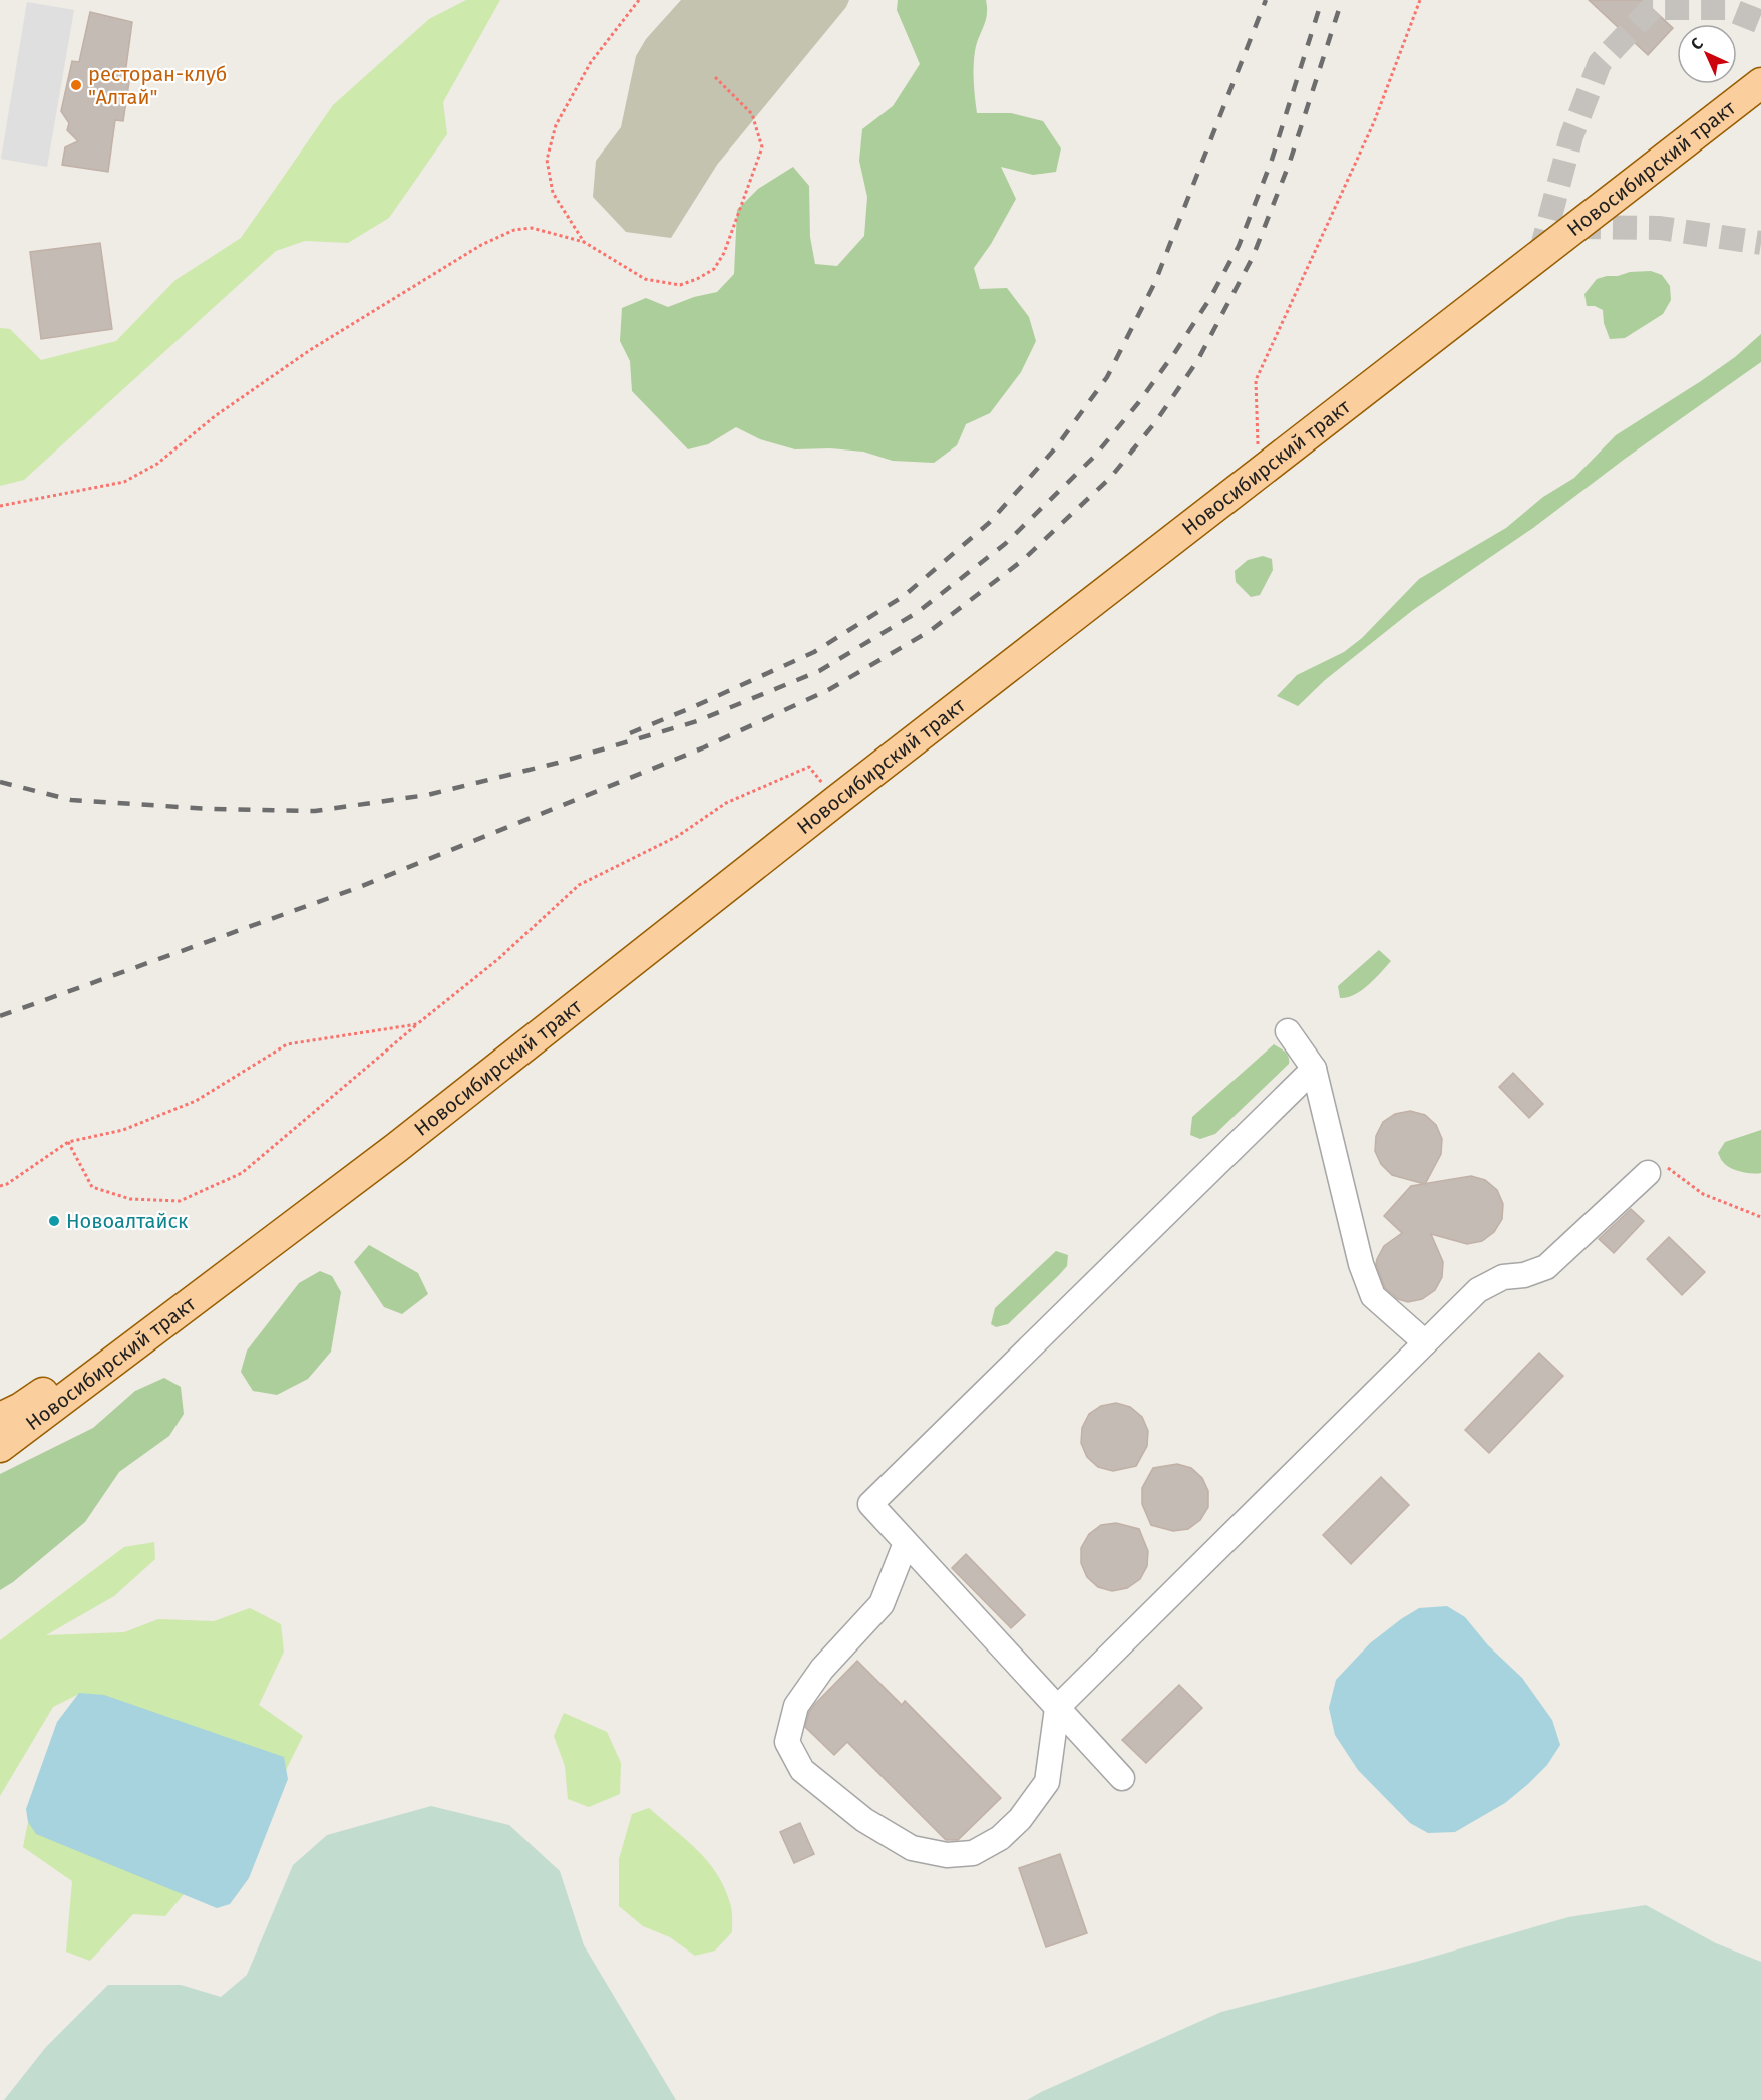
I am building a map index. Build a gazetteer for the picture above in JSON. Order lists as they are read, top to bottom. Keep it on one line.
{"streets":{"main road":["Новосибирский тракт"]},"places":["ресторан-клуб \"Алтай\"","Новоалтайск"],"north":"top left"}
